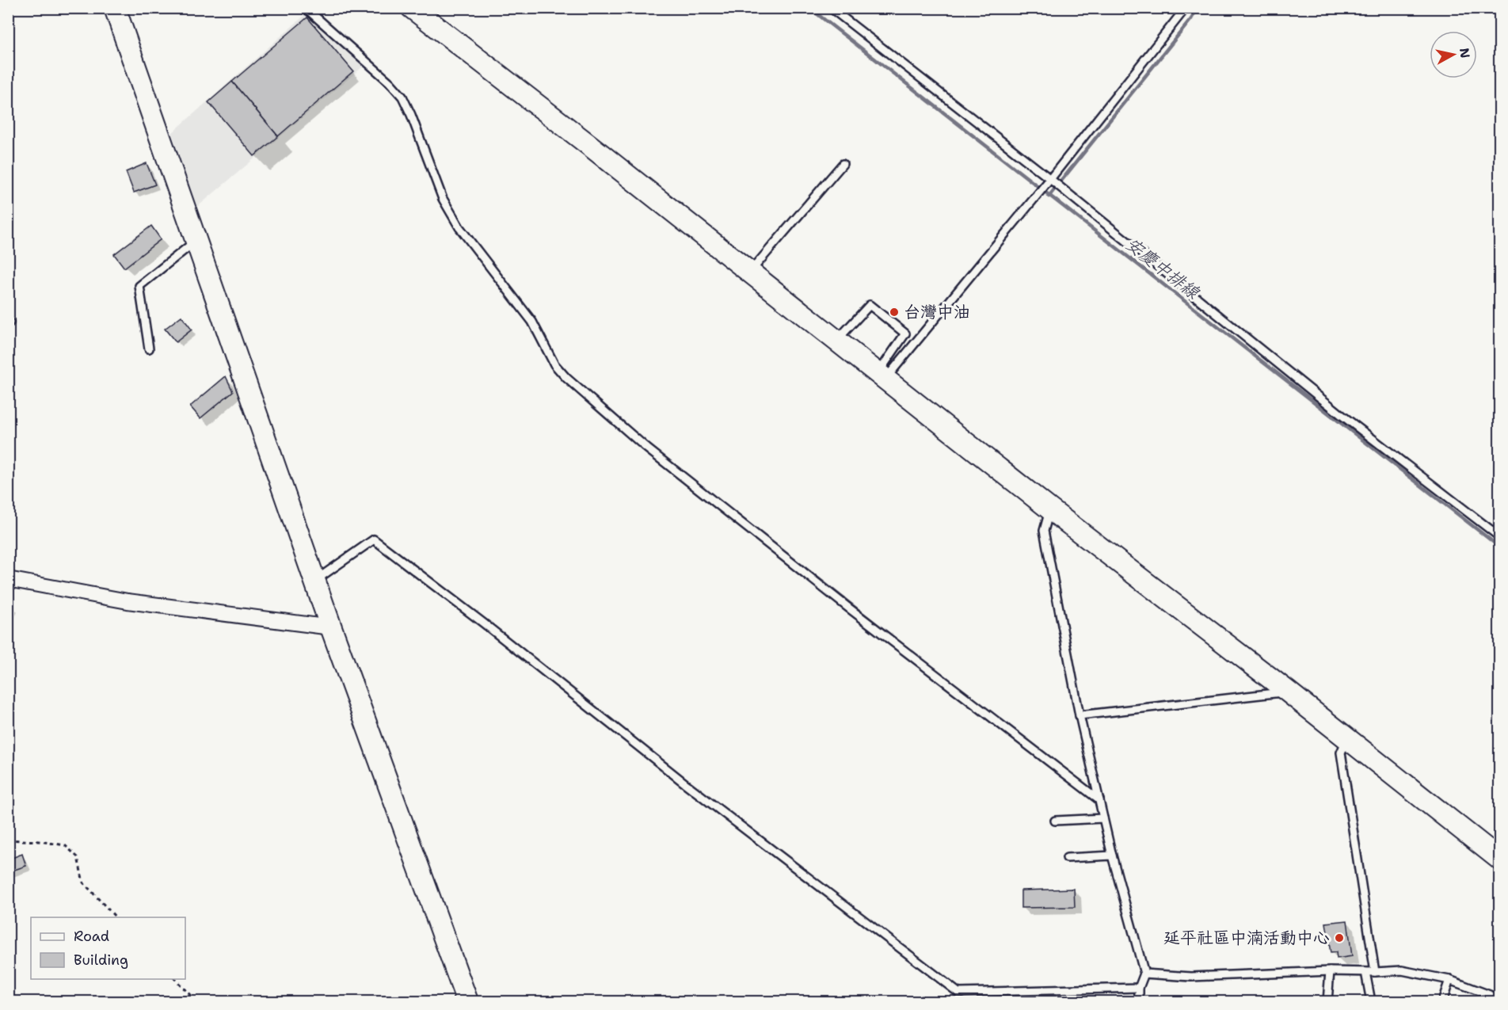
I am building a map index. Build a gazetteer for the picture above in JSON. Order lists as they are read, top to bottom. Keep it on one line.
{"water":["安慶中排線"],"places":["台灣中油","延平社區中湳活動中心"],"legend":["Road","Building"],"north":"right"}
